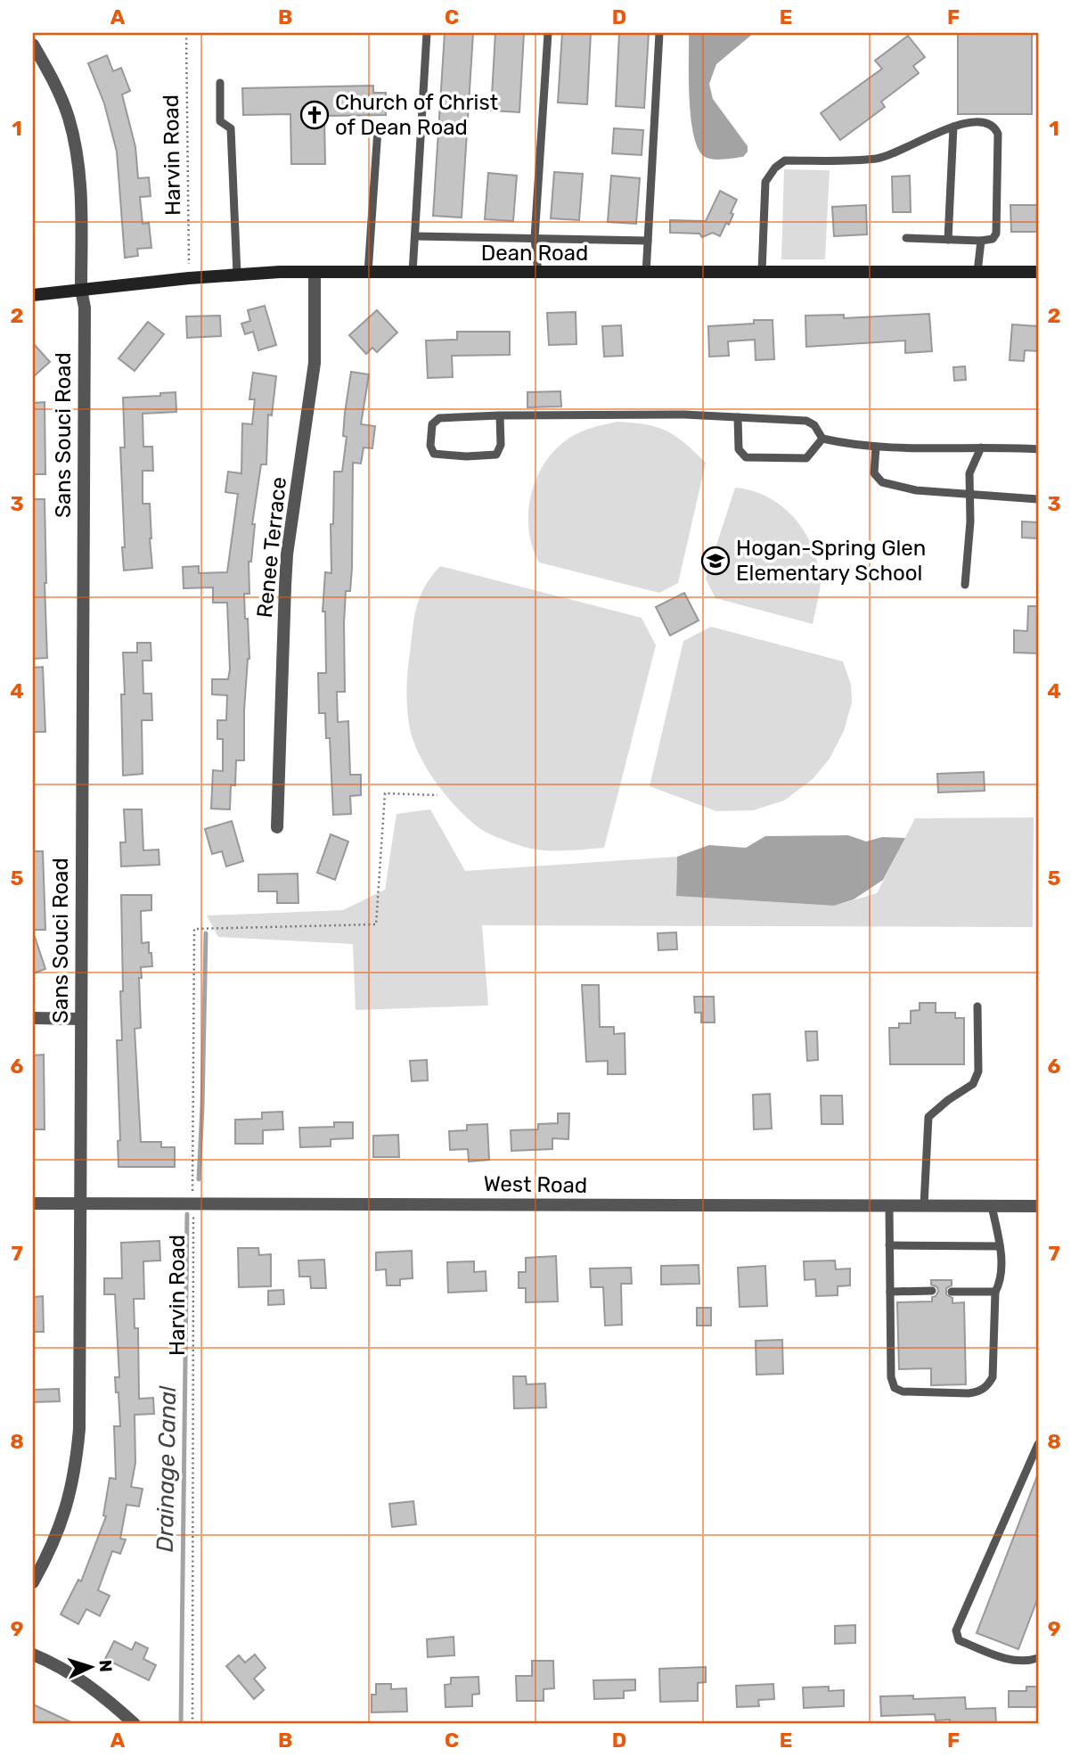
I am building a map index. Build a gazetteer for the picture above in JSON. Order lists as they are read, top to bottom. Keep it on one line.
{"streets":{"main road":["Dean Road"],"street":["Sans Souci Road","Renee Terrace","West Road"],"path":["Harvin Road"]},"crossings":[["Harvin Road","Dean Road"],["Harvin Road","West Road"],["Dean Road","Sans Souci Road"],["Dean Road","Renee Terrace"],["Sans Souci Road","West Road"]],"water":["Drainage Canal"],"places":{"church":["Church of Christ of Dean Road"],"school or university":["Hogan-Spring Glen Elementary School"]},"north":"right","grid":{"columns":["A","B","C","D","E","F"],"rows":["1","2","3","4","5","6","7","8","9"]}}
